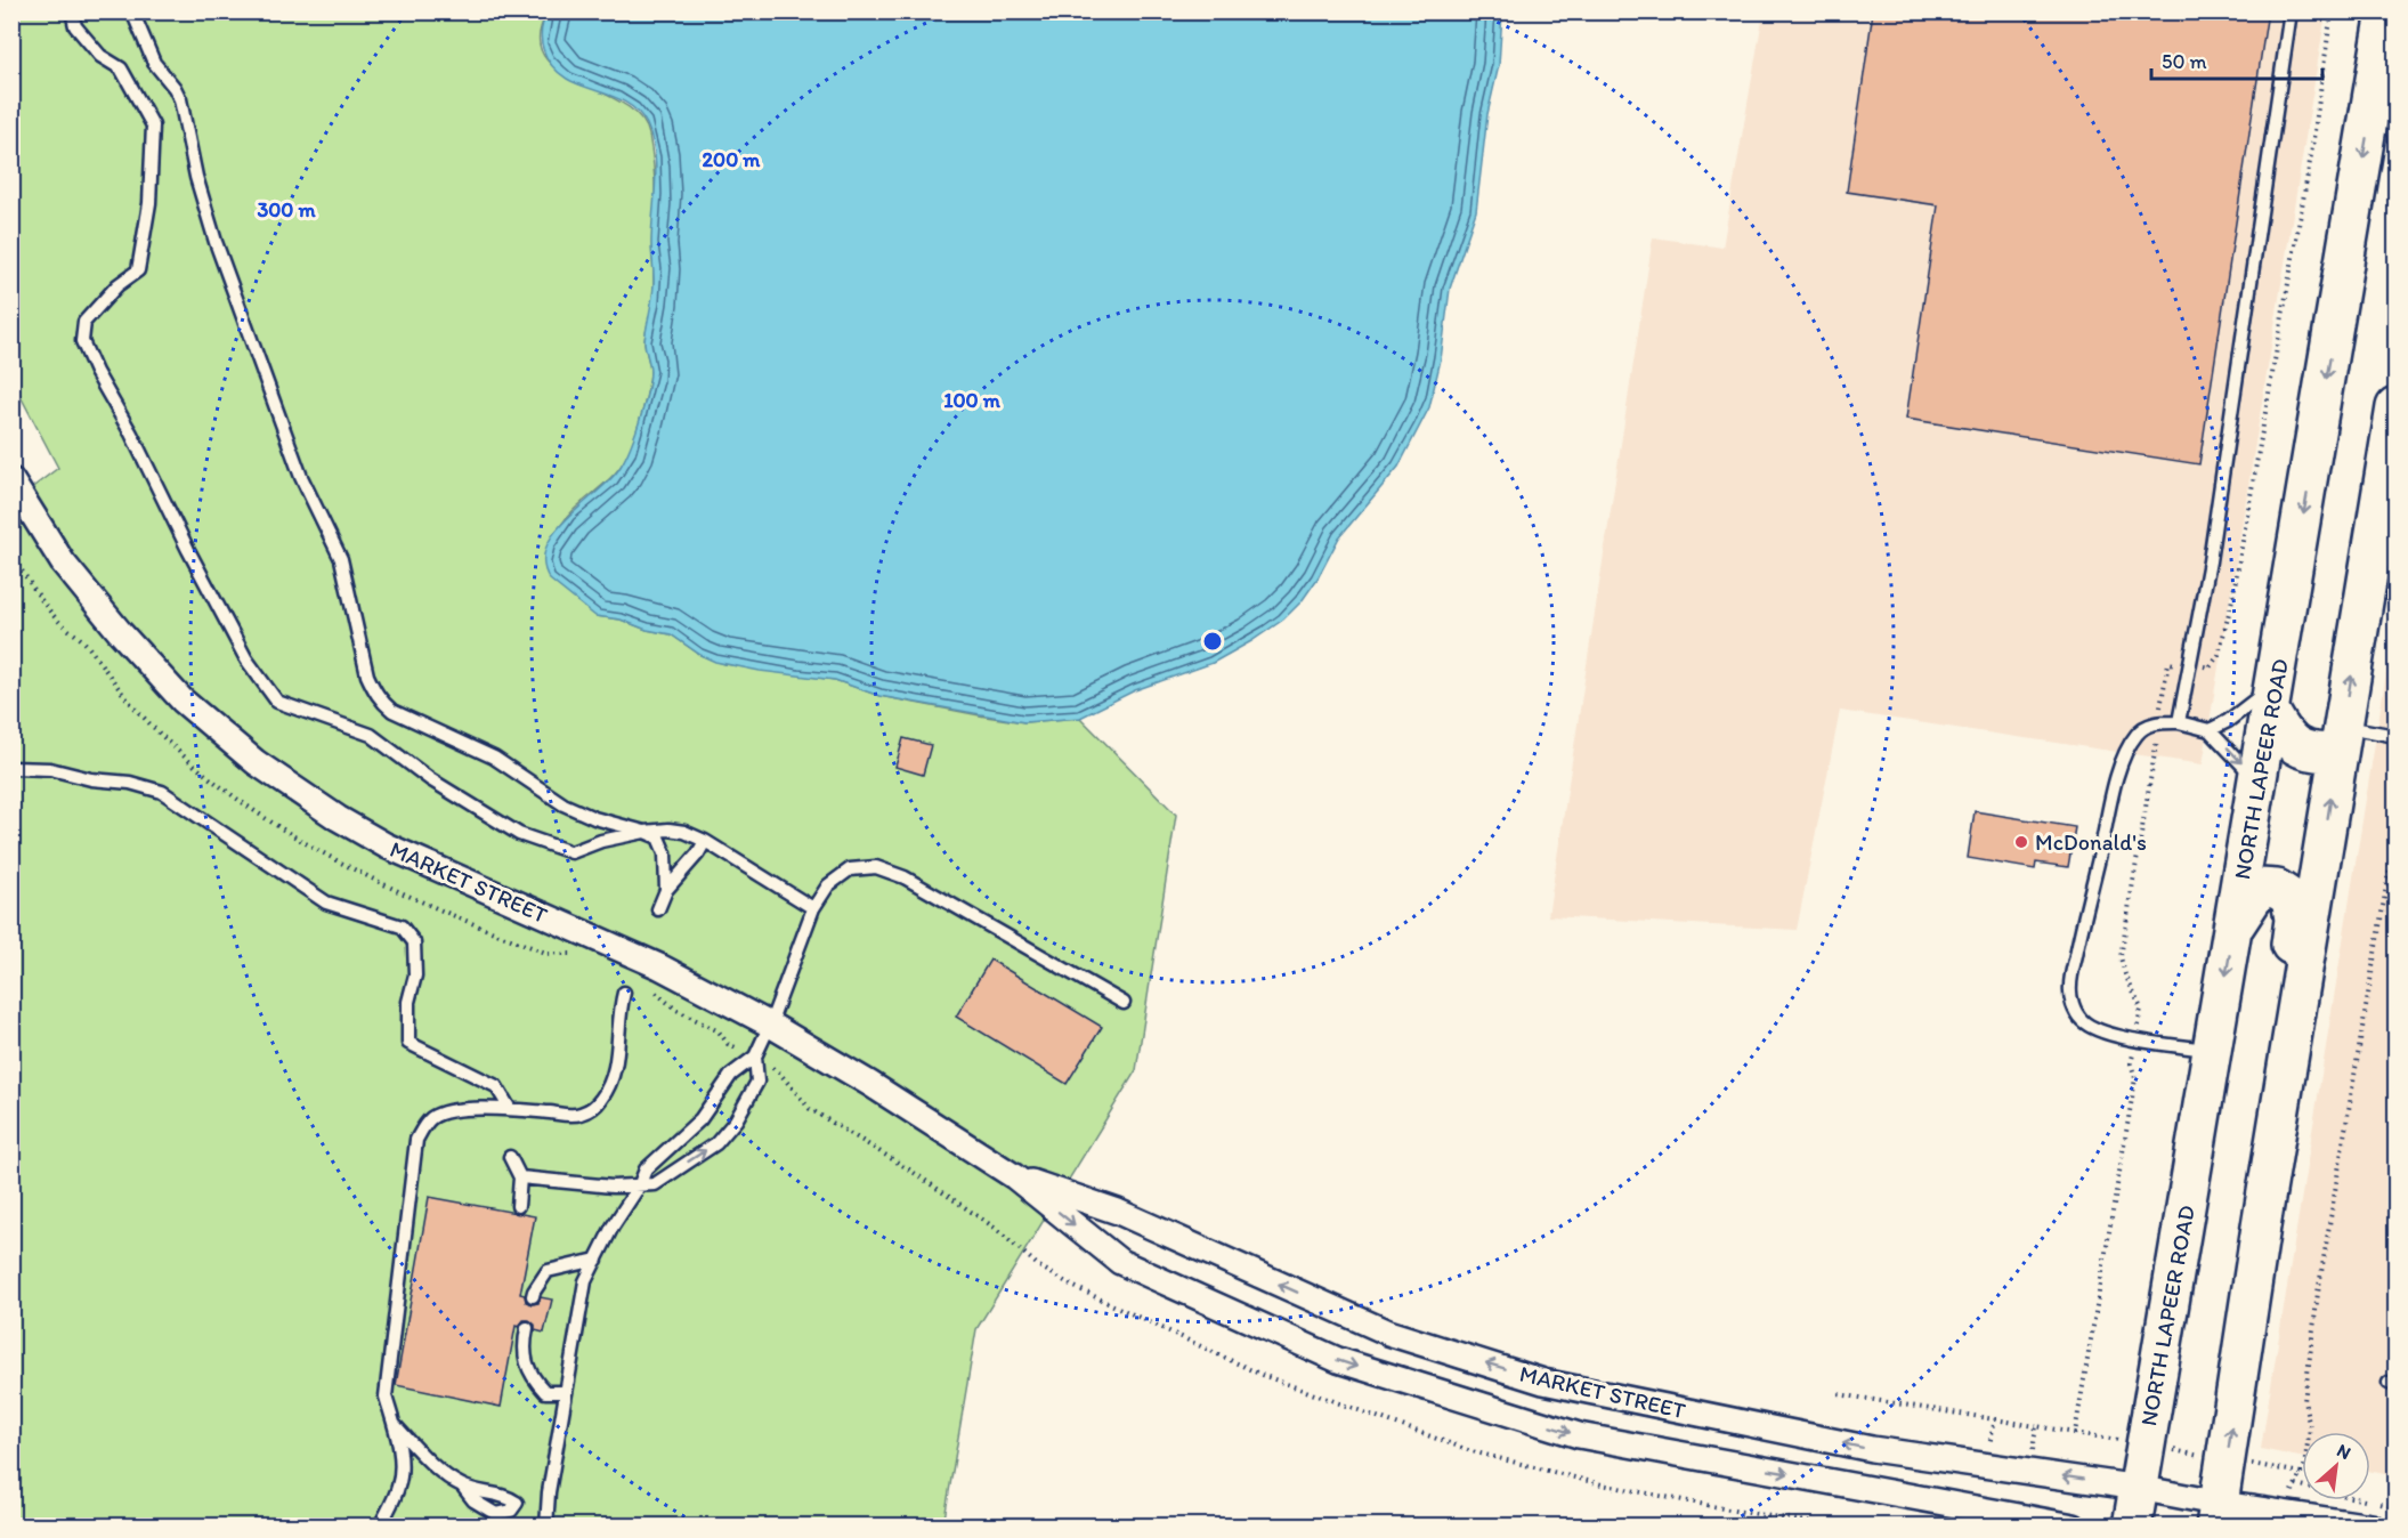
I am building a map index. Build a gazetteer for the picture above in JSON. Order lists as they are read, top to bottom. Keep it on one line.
{"streets":{"main road":["NORTH LAPEER ROAD"],"street":["MARKET STREET"]},"crossings":[["NORTH LAPEER ROAD","MARKET STREET"]],"places":["McDonald's"],"scale_bar":"50 m","north":"top right","rings":["200 m","300 m","100 m"]}
